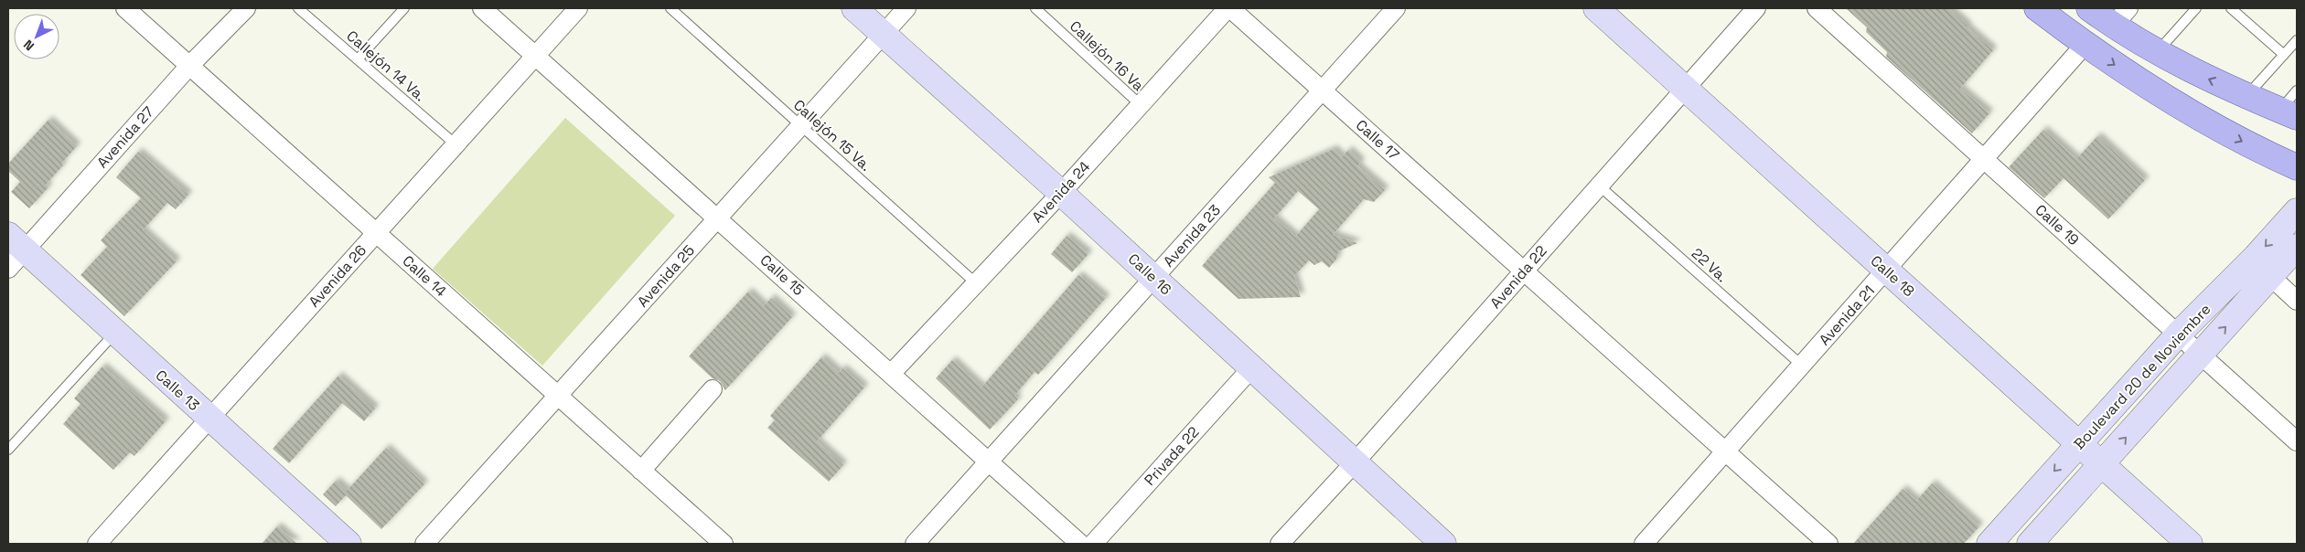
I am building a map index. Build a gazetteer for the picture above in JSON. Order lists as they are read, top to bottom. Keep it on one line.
{"streets":{"street":["Avenida 27","Calle 17","Avenida 24","Calle 19","Avenida 23","Calle 16","Calle 15","Avenida 26","Calle 14","Avenida 25","Calle 18","Avenida 22","Avenida 21","Boulevard 20 de Noviembre","Calle 13","Privada 22"],"lane":["Callejón 16 Va","Callejón 14 Va.","Callejón 15 Va.","22 Va."]},"crossings":[["Callejón 16 Va","Avenida 24"],["Callejón 14 Va.","Avenida 26"],["Callejón 15 Va.","Avenida 24"],["Callejón 15 Va.","Avenida 25"],["Avenida 27","Calle 14"],["Avenida 27","Calle 13"],["Calle 17","Avenida 24"],["Calle 17","Avenida 23"],["Calle 17","Avenida 22"],["Calle 17","Avenida 21"],["Avenida 24","Calle 16"],["Avenida 24","Calle 15"],["Calle 19","Avenida 21"],["Calle 19","Boulevard 20 de Noviembre"],["Avenida 23","Calle 16"],["Avenida 23","Calle 15"],["22 Va.","Avenida 22"],["22 Va.","Avenida 21"],["Calle 16","Avenida 25"],["Calle 16","Avenida 22"],["Calle 16","Privada 22"],["Calle 15","Avenida 26"],["Calle 15","Avenida 25"],["Avenida 26","Calle 14"],["Avenida 26","Calle 13"],["Calle 14","Avenida 25"],["Calle 18","Avenida 22"],["Calle 18","Avenida 21"],["Calle 18","Boulevard 20 de Noviembre"]],"north":"bottom left"}
